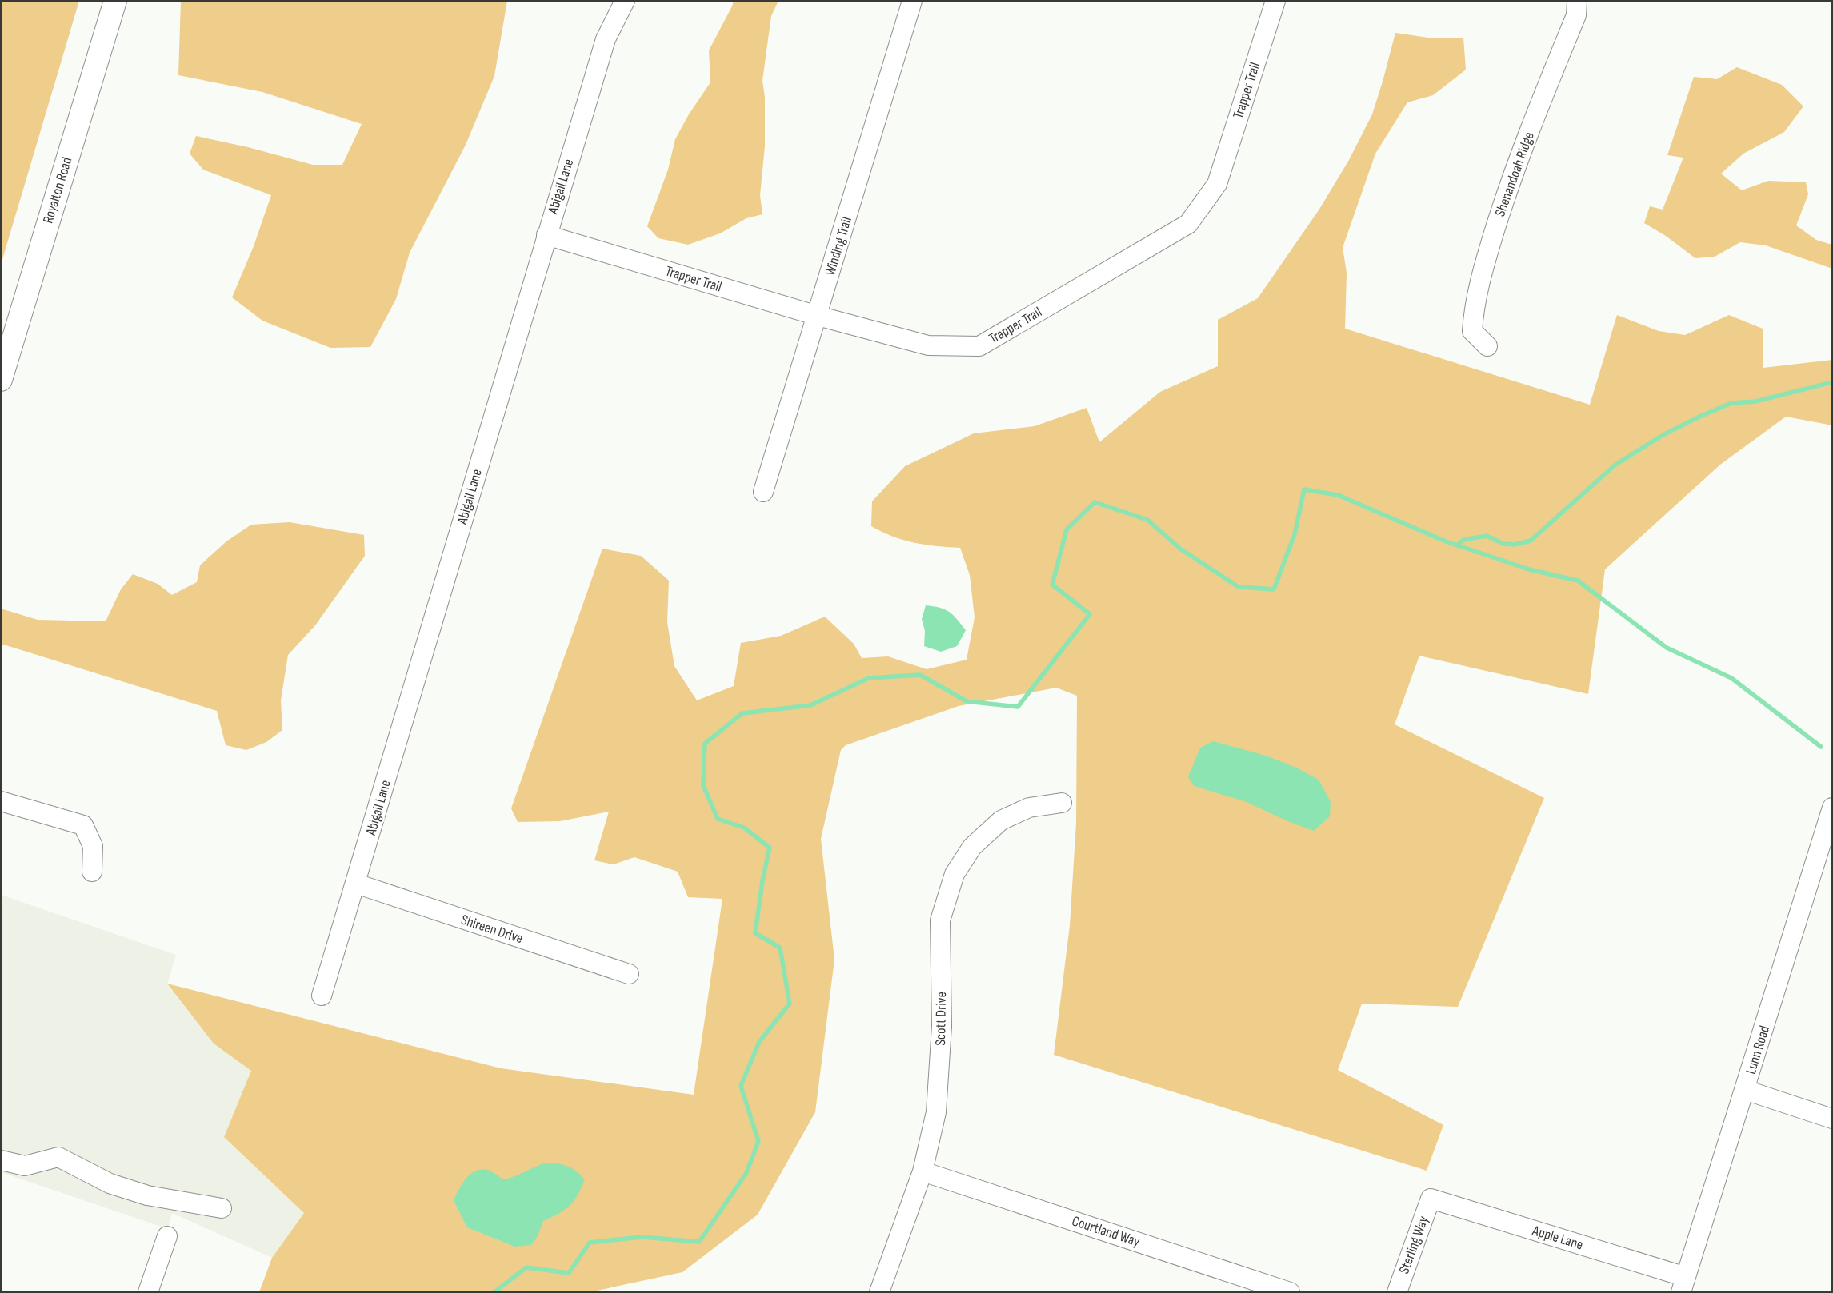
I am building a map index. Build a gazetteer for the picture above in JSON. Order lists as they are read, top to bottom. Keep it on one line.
{"streets":{"main road":["Royalton Road"],"street":["Trapper Trail","Shenandoah Ridge","Abigail Lane","Winding Trail","Shireen Drive","Scott Drive","Lunn Road","Courtland Way","Apple Lane","Sterling Way"]},"crossings":[["Trapper Trail","Abigail Lane"],["Trapper Trail","Winding Trail"],["Abigail Lane","Shireen Drive"],["Scott Drive","Courtland Way"],["Lunn Road","Apple Lane"],["Apple Lane","Sterling Way"]]}
